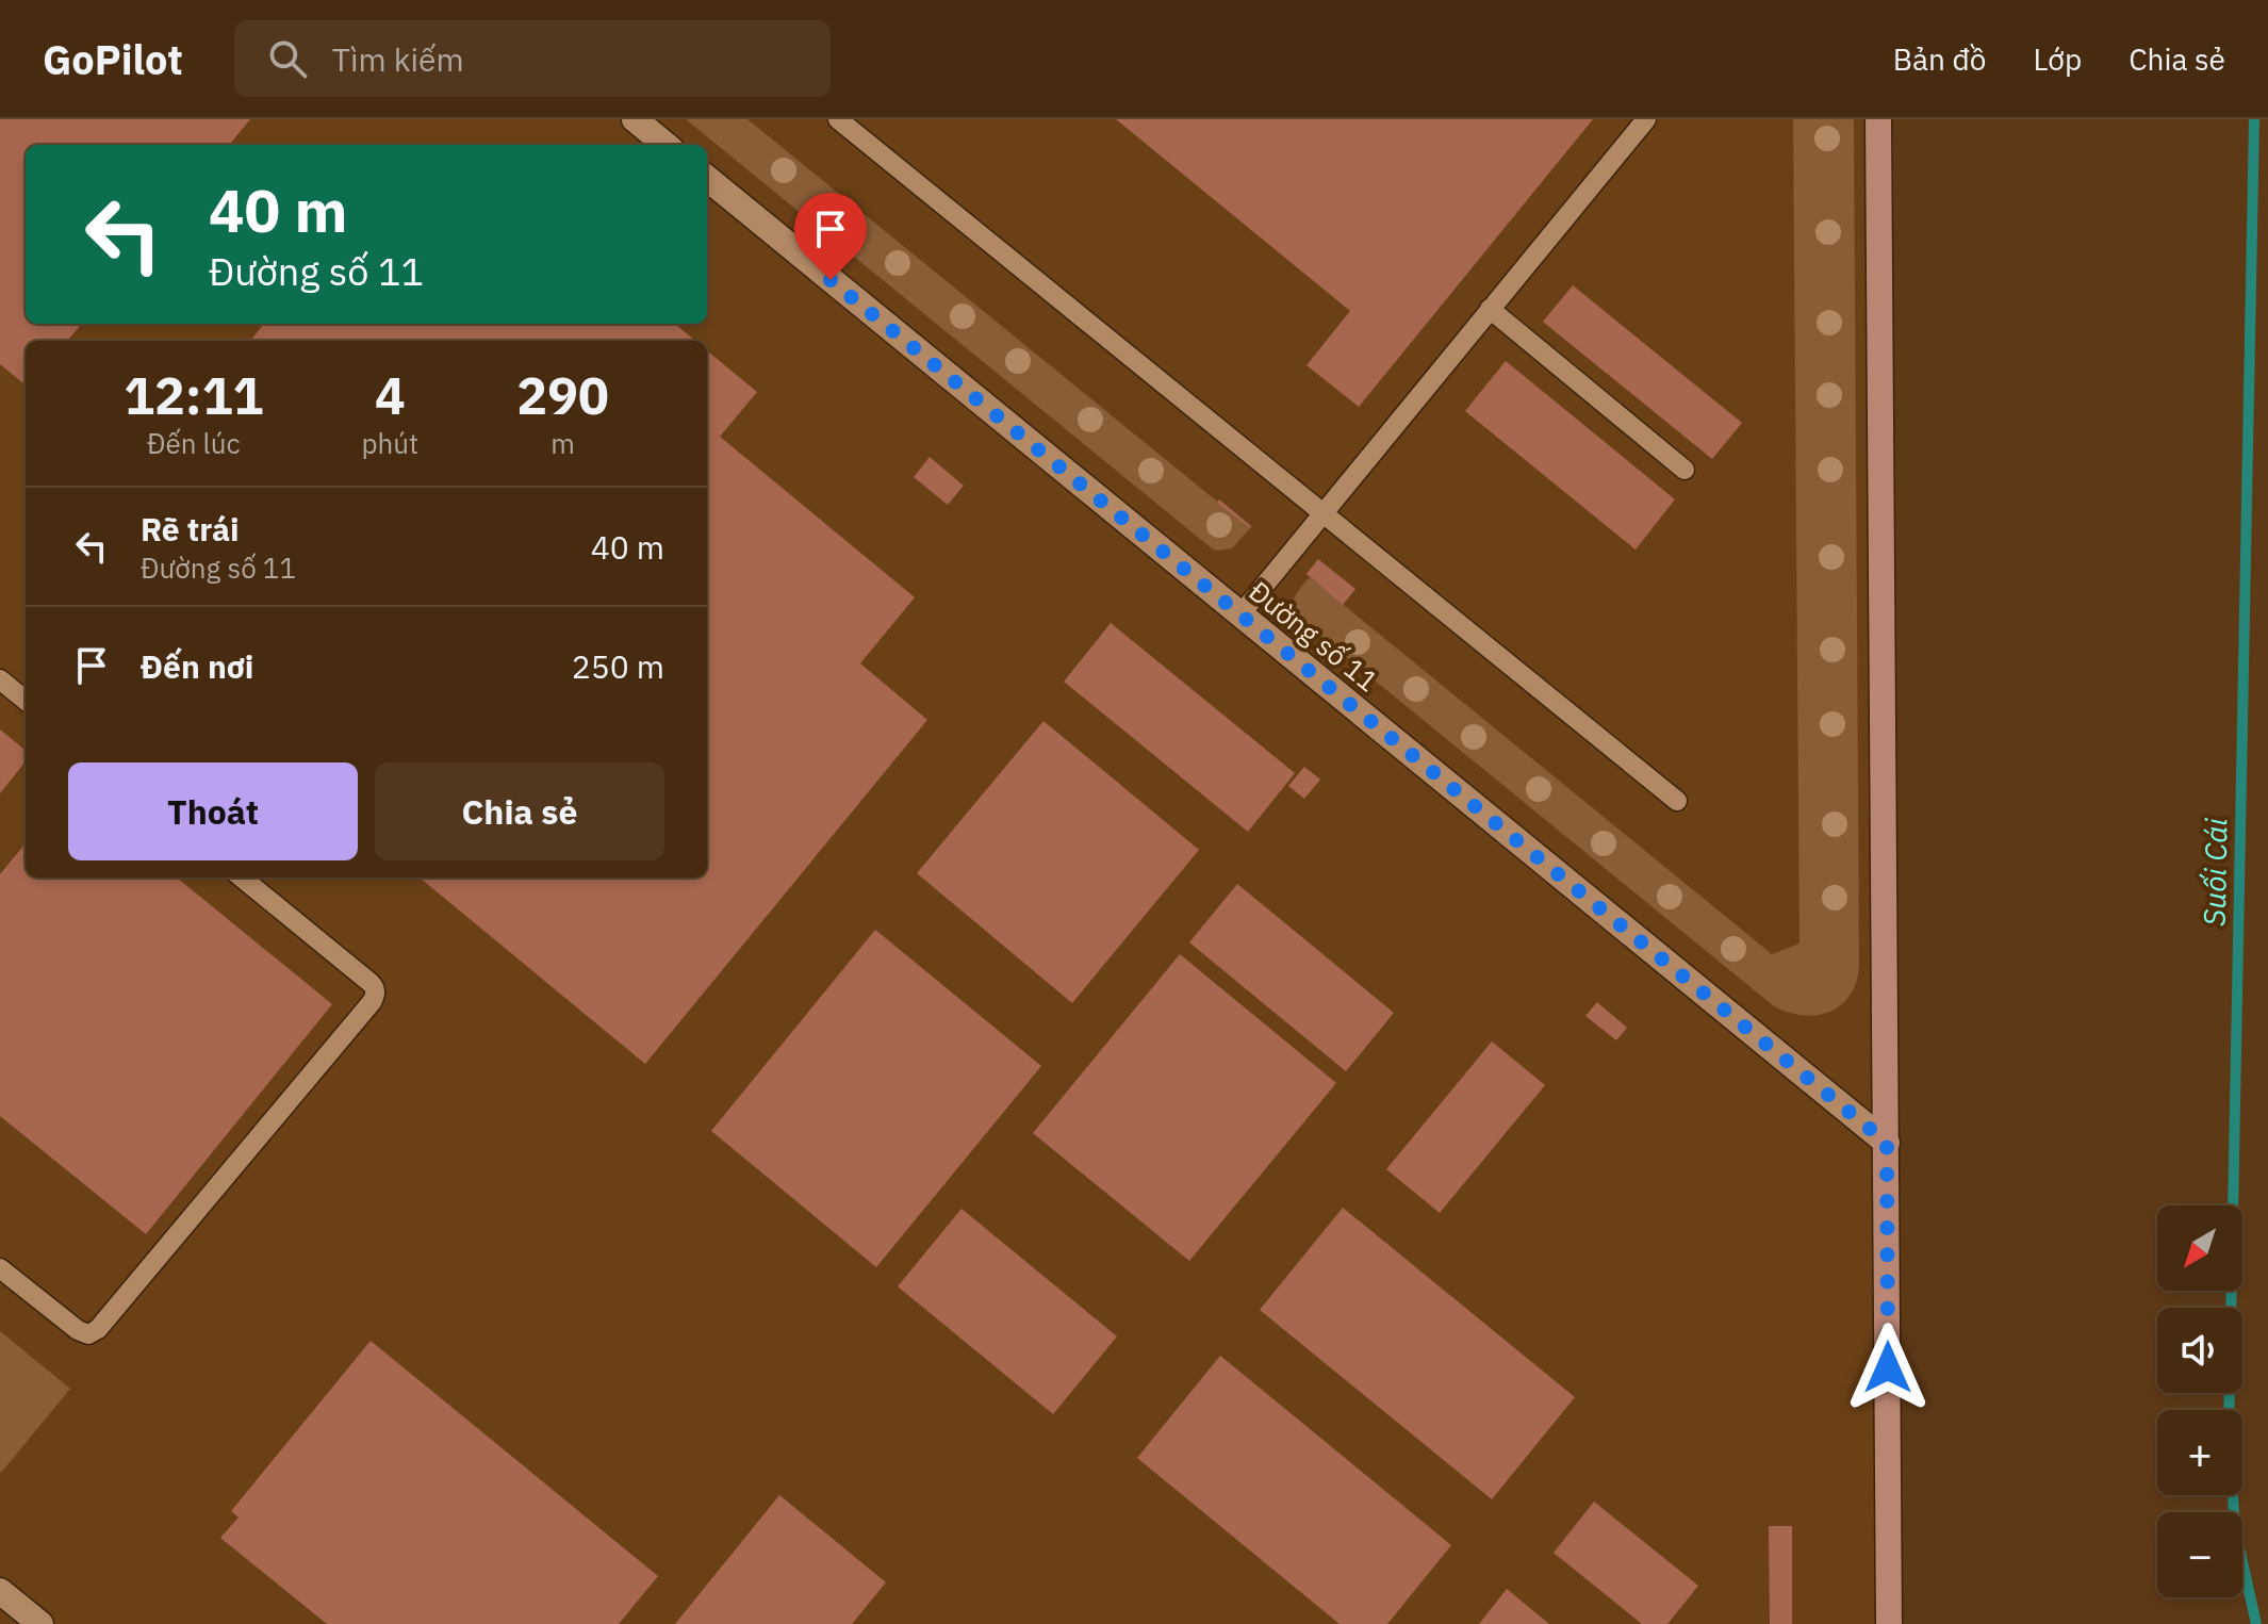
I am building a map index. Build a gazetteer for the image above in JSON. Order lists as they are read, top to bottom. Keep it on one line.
{"streets":{"street":["Đường số 11"]},"water":["Suối Cái"],"north":"bottom left","page":{"header":"GoPilot","search":"Tìm kiếm","nav":["Bản đồ","Lớp","Chia sẻ"],"turn":["40 m","Đường số 11"],"eta":["12:11","Đến lúc","4","phút","290","m"],"list":[{"name":"Rẽ trái","note":"Đường số 11","value":"40 m"},{"name":"Đến nơi","value":"250 m"}],"buttons":["Thoát","Chia sẻ"],"map_buttons":["+","−"]}}
